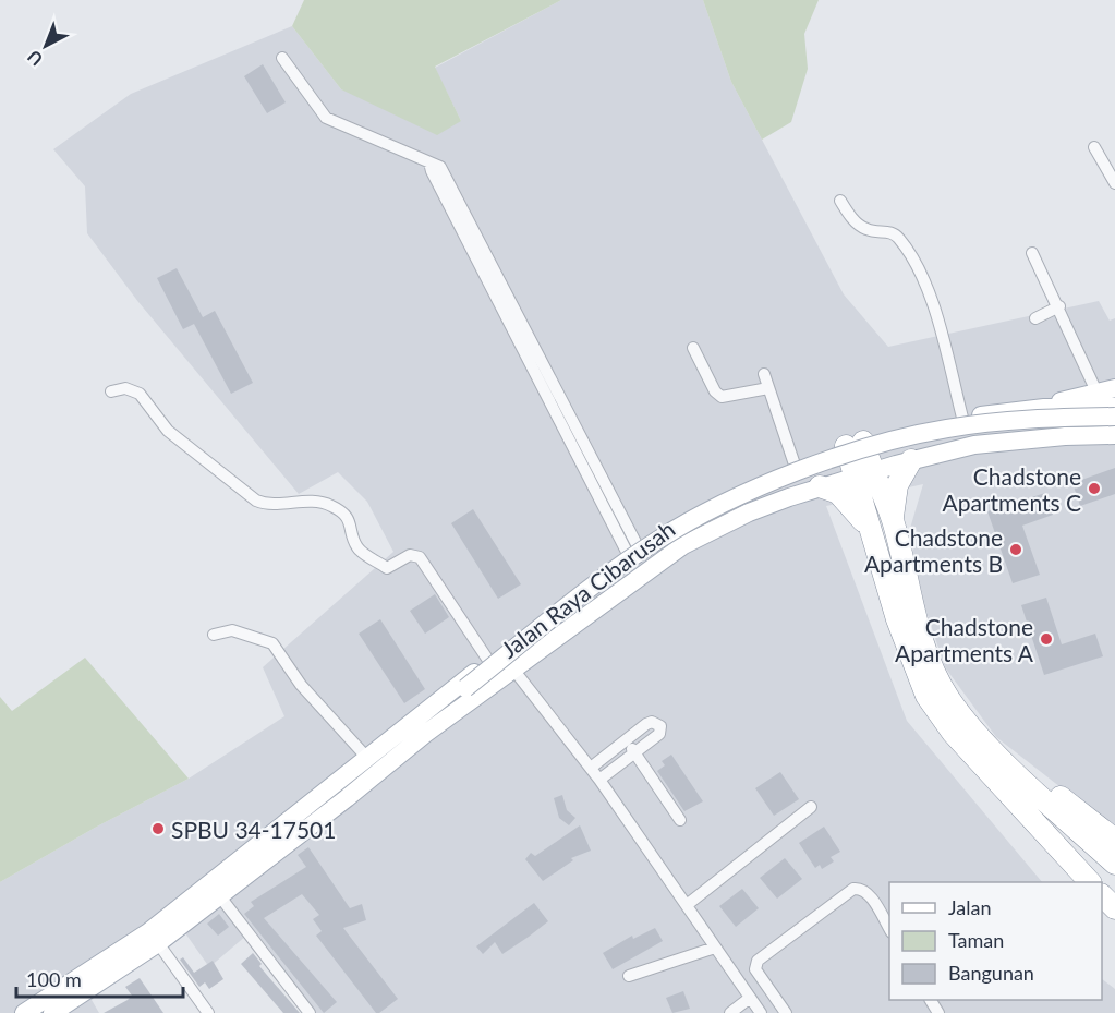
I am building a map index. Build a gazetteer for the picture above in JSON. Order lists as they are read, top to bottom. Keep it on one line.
{"streets":{"main road":["Jalan Raya Cibarusah"]},"places":["Chadstone Apartments C","Chadstone Apartments B","Chadstone Apartments A","SPBU 34-17501"],"legend":["Jalan","Taman","Bangunan"],"scale_bar":"100 m","north":"bottom left"}
